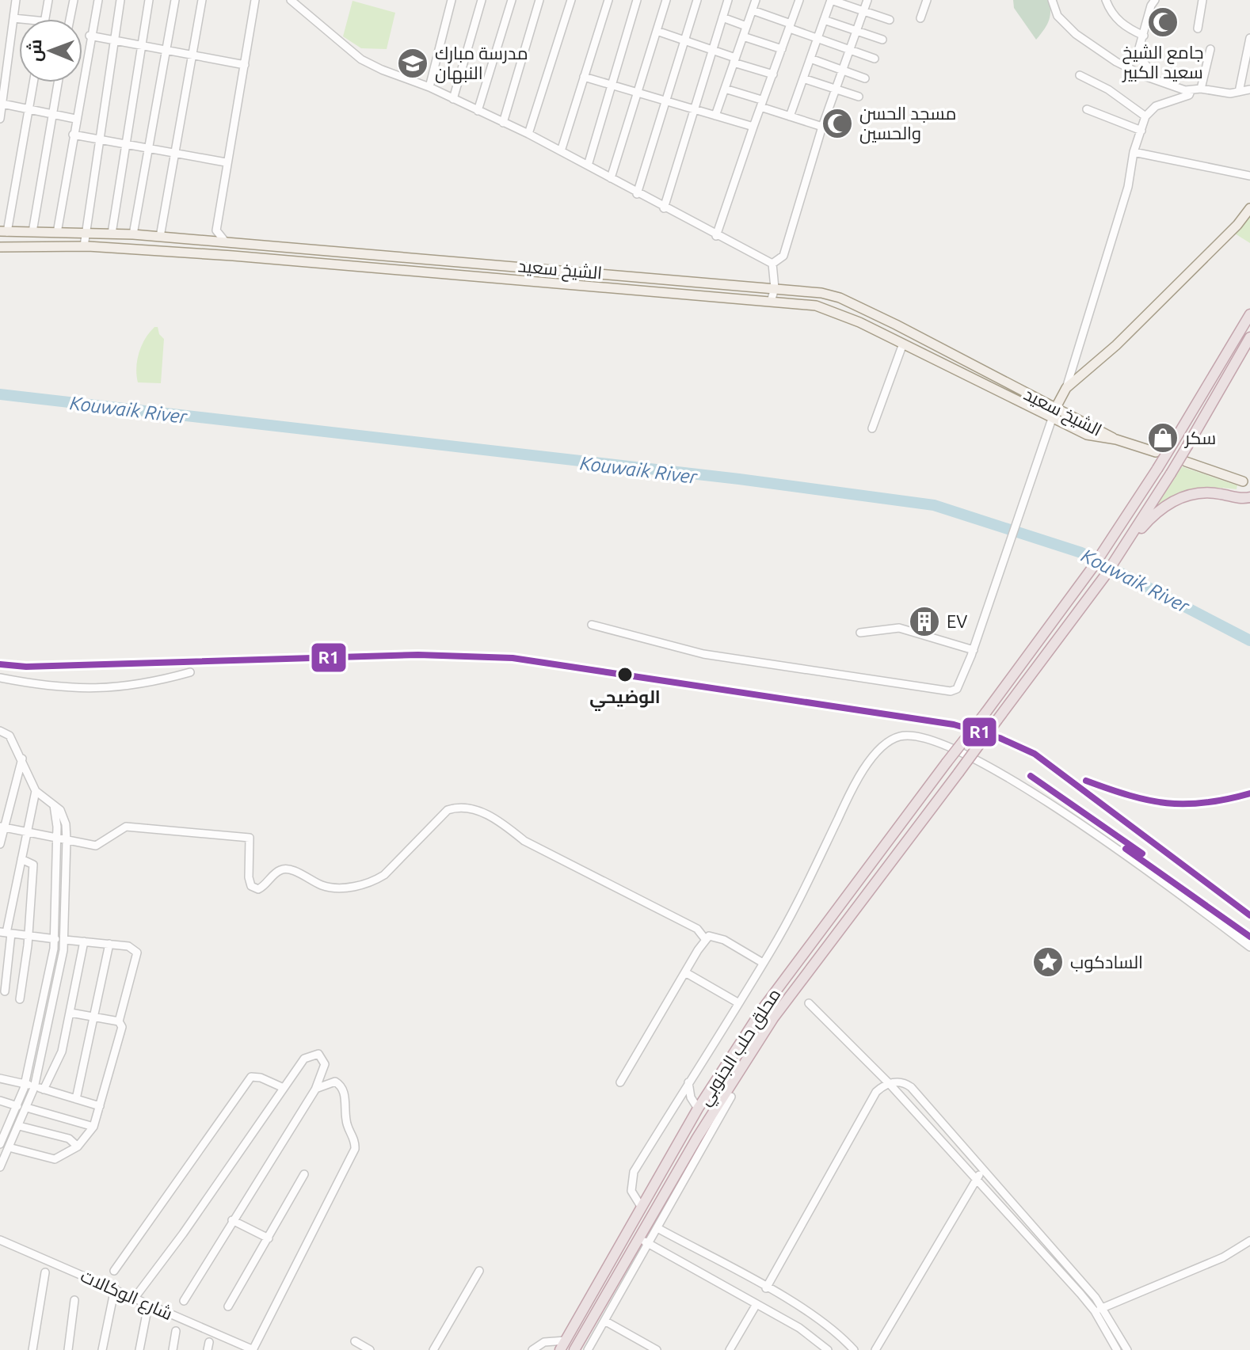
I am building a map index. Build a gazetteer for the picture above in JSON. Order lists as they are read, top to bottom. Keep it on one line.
{"streets":{"highway":["محلق حلب الجنوبي"],"main road":["الشيخ سعيد"],"street":["شارع الوكالات"]},"water":["Kouwaik River"],"places":{"mosque":["جامع الشيخ سعيد الكبير","مسجد الحسن والحسين"],"school or university":["مدرسة مبارك النبهان"],"shop":["سكر"],"building":["EV"],"other":["الوضيحي"],"place":["السادكوب"]},"lines":["transit line R1"],"north":"left"}
